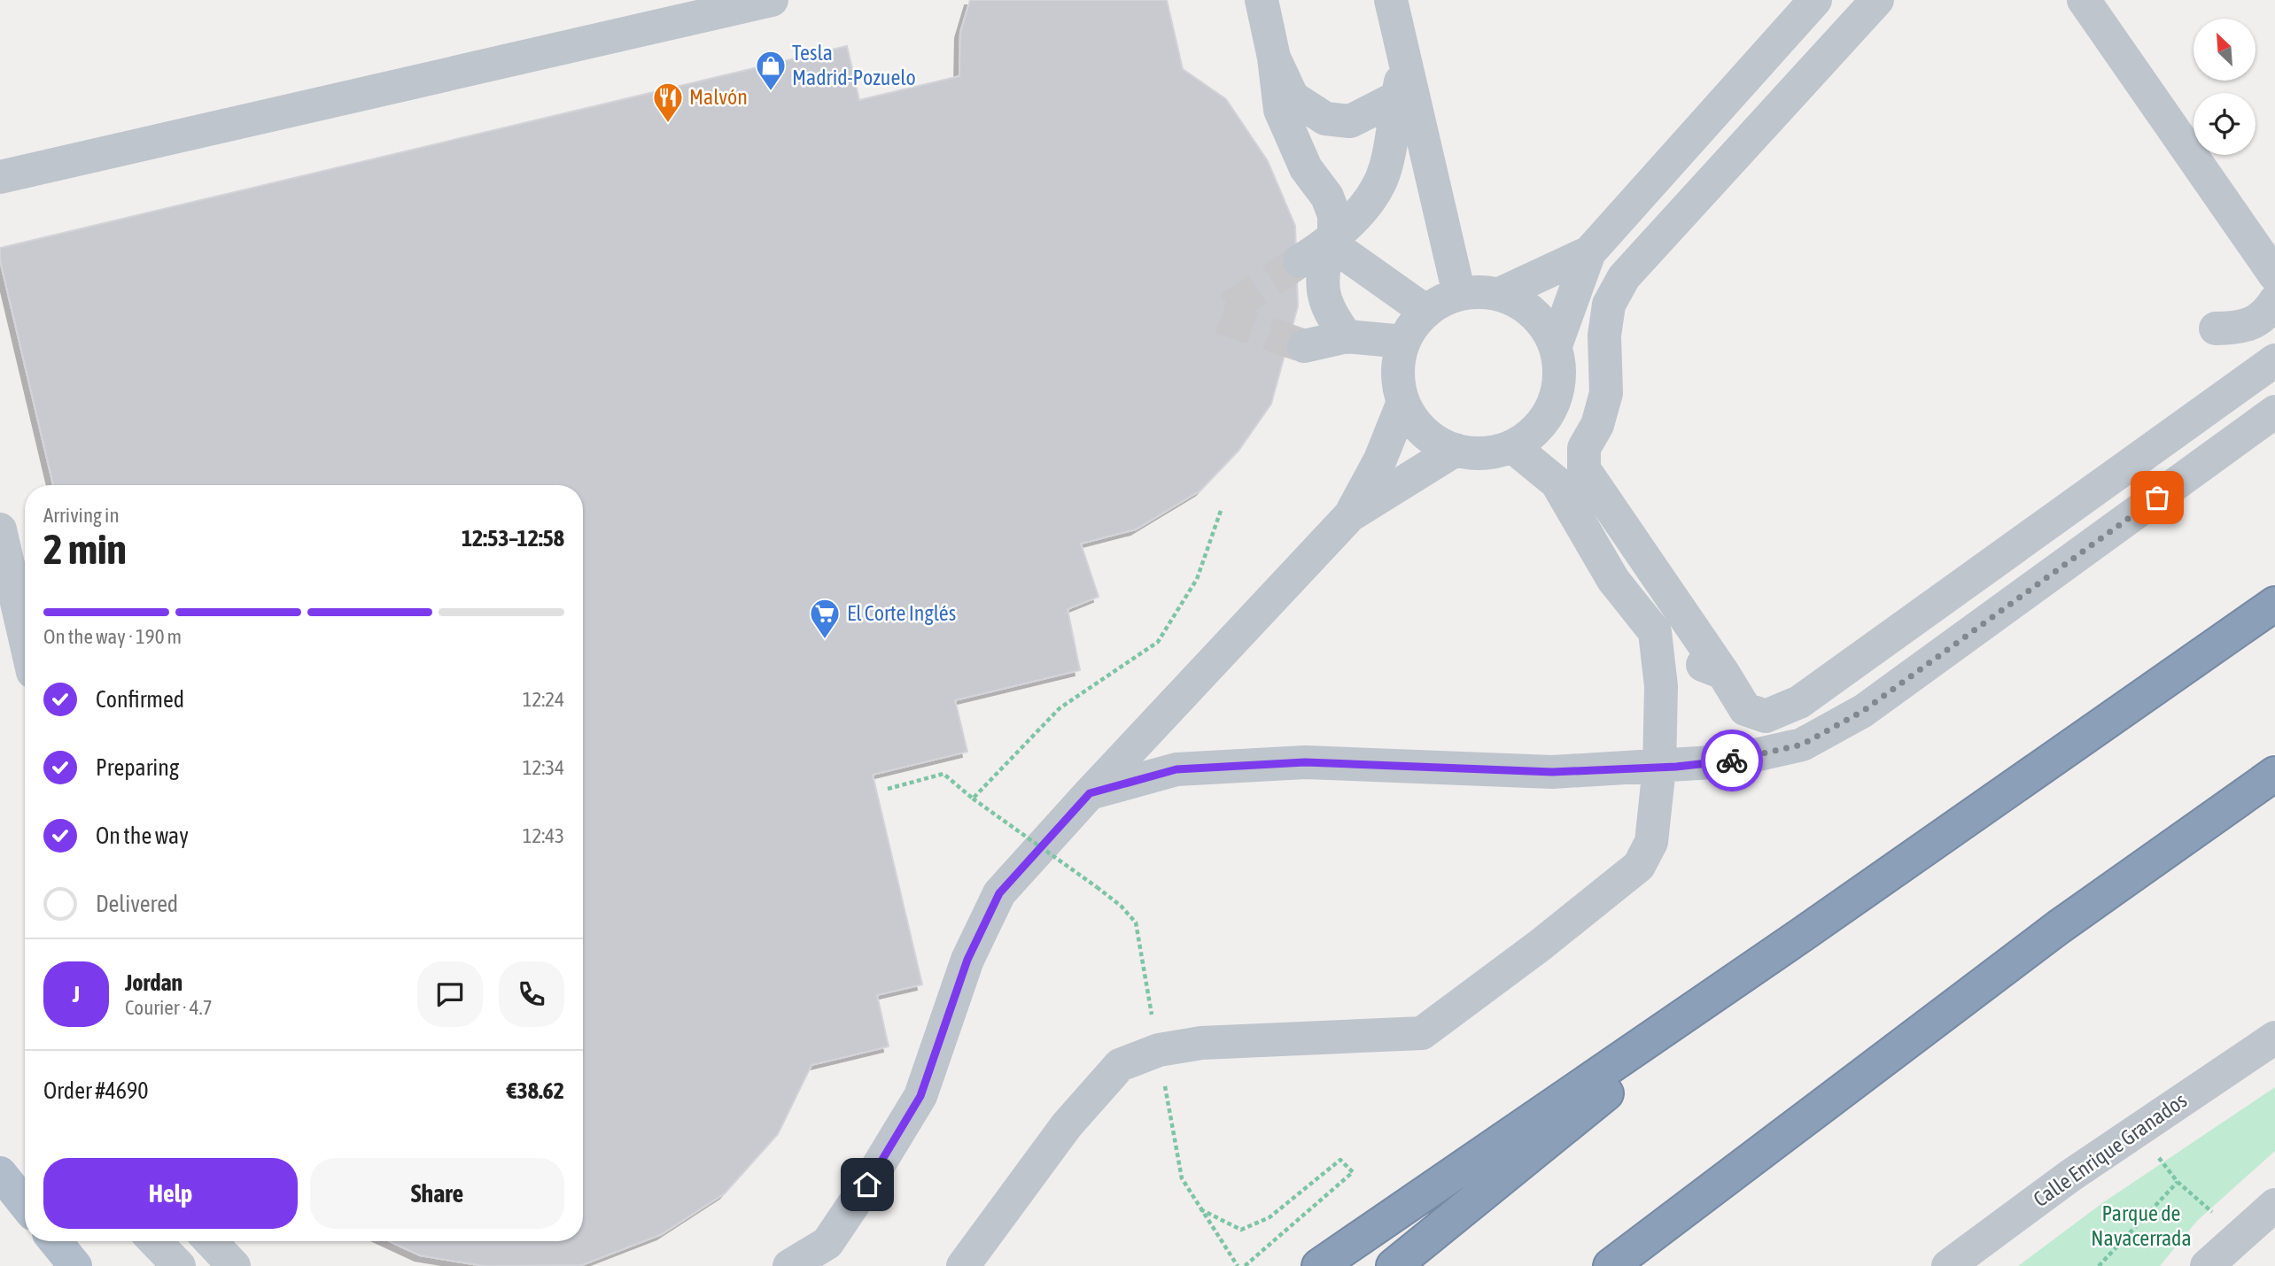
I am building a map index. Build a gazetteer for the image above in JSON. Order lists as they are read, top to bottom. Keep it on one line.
{"streets":{"street":["Calle Enrique Granados"]},"parks":["Parque de Navacerrada"],"places":{"shop":["Tesla Madrid-Pozuelo"],"restaurant":["Malvón"],"supermarket":["El Corte Inglés"]},"north":"top left","page":{"heading":["2 min","Arriving in","12:53–12:58"],"panel":["Jordan","Courier · 4.7","Order #4690","€38.62"],"bar":"On the way · 190 m","list":[["Confirmed","12:24"],["Preparing","12:34"],["On the way","12:43"],"Delivered"],"round":"J","buttons":["Help","Share"]}}
